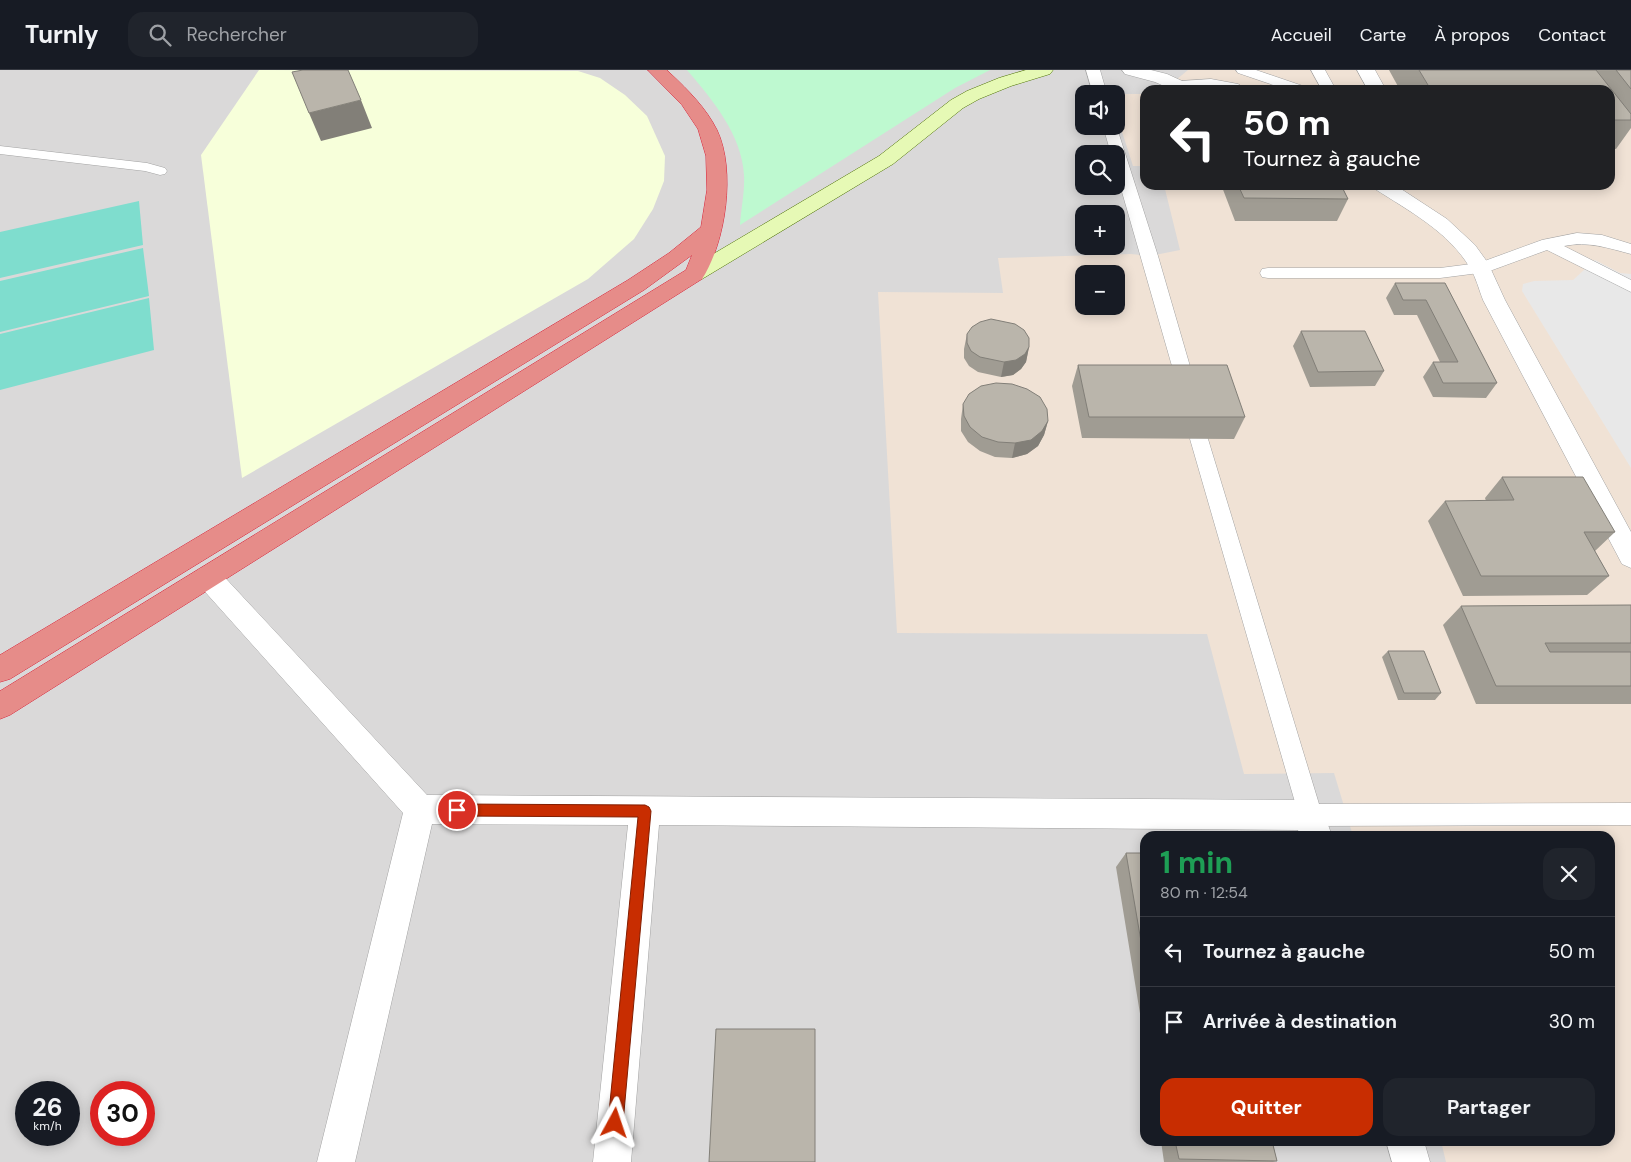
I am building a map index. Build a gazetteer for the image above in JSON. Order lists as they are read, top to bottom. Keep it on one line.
{"page":{"header":"Turnly","search":"Rechercher","nav":["Accueil","Carte","À propos","Contact"],"map_buttons":["+","−"],"turn":["50 m","Tournez à gauche"],"heading":["1 min","80 m · 12:54"],"list":[{"name":"Tournez à gauche","value":"50 m"},{"name":"Arrivée à destination","value":"30 m"}],"buttons":["Quitter","Partager"],"speed":"26 km/h","limit":"30"}}
